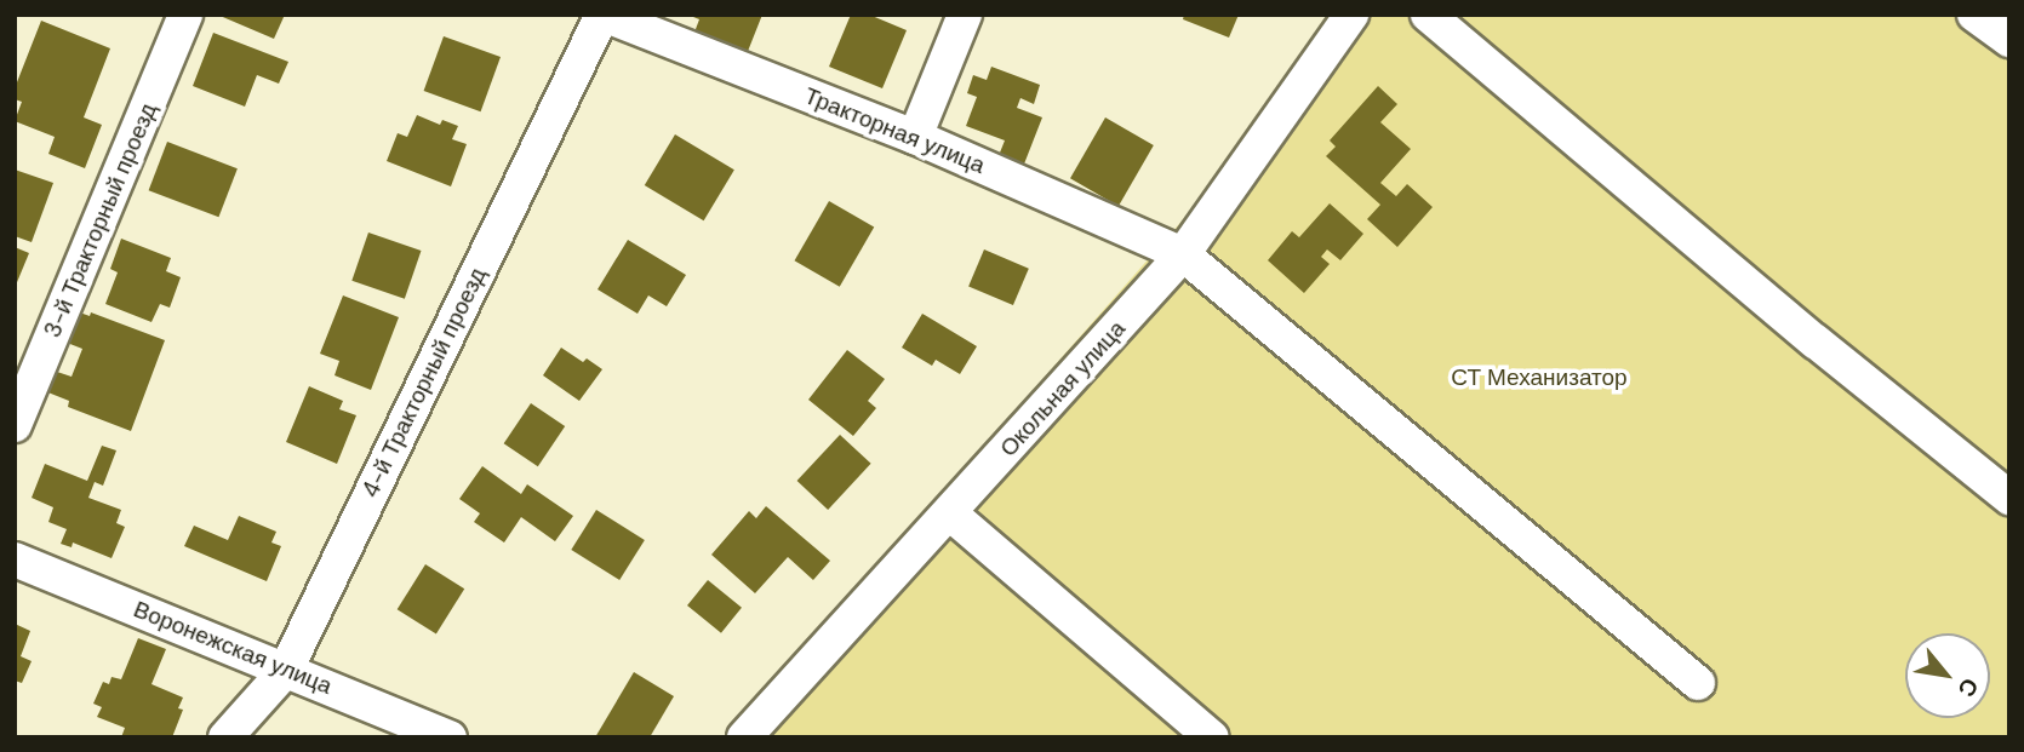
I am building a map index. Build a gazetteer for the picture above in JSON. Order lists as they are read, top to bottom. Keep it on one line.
{"streets":{"street":["Тракторная улица","3-й Тракторный проезд","4-й Тракторный проезд","Окольная улица","Воронежская улица"]},"crossings":[["Тракторная улица","4-й Тракторный проезд"],["Тракторная улица","Окольная улица"],["4-й Тракторный проезд","Воронежская улица"]],"parks":["СТ Механизатор"],"north":"bottom right"}
